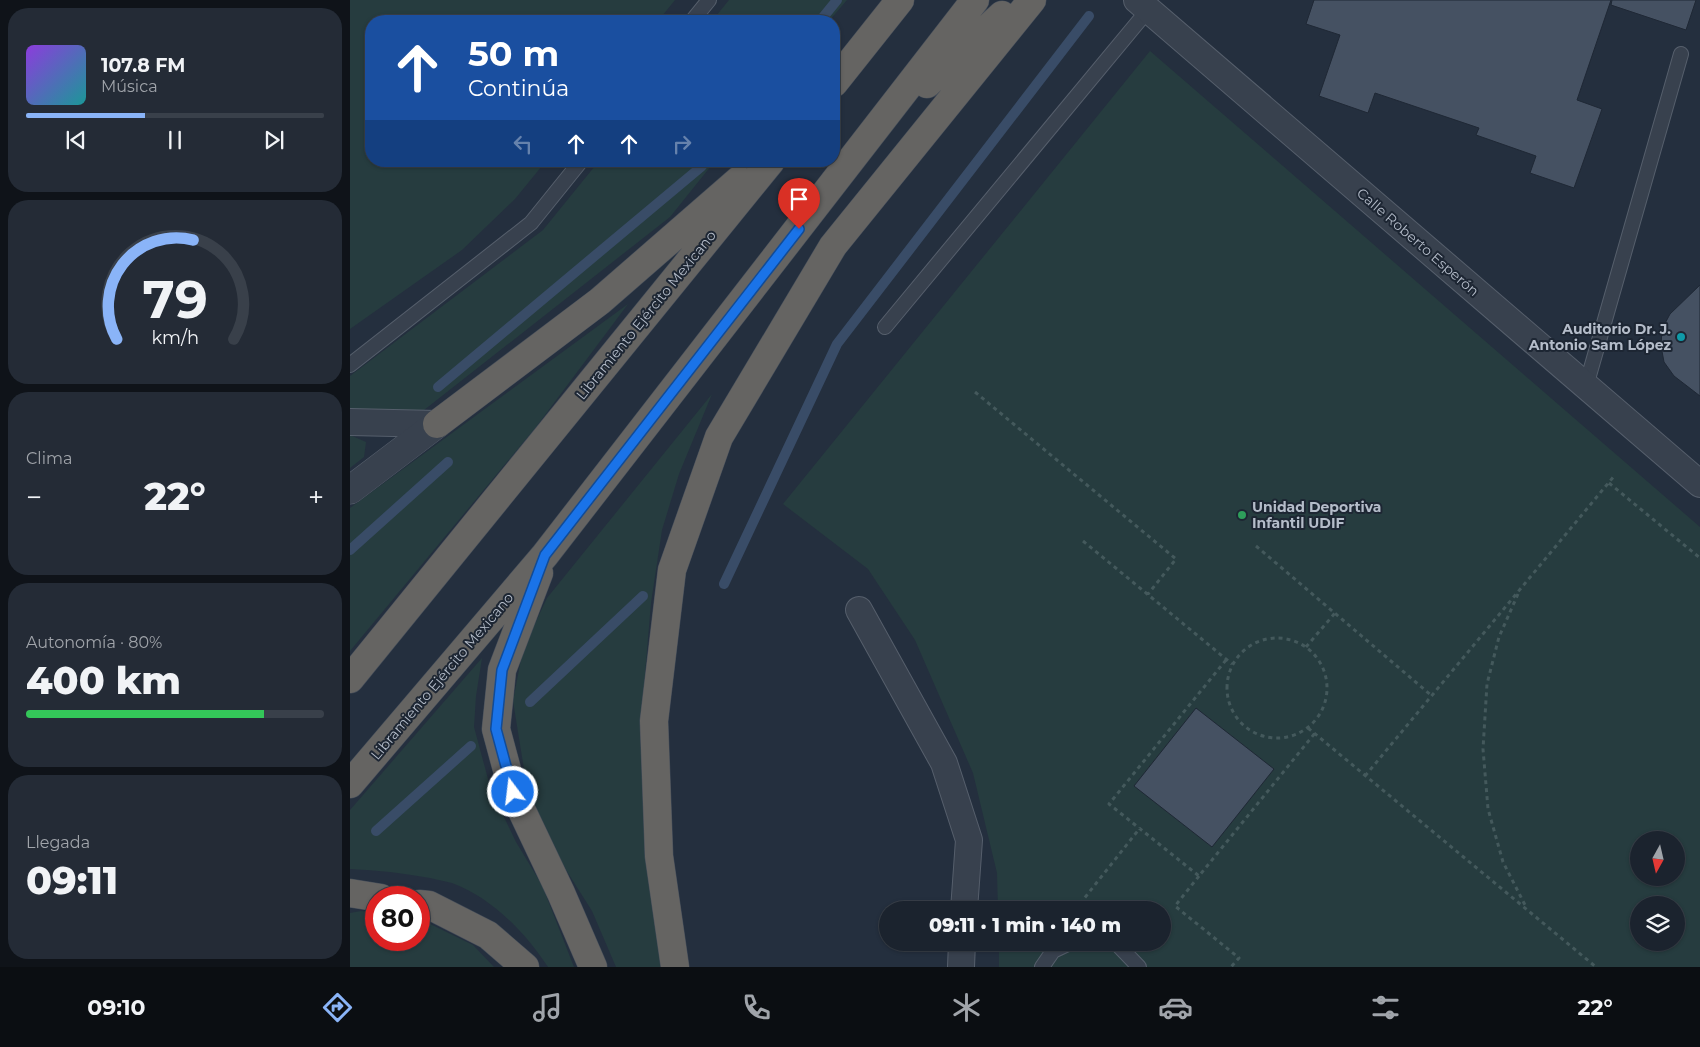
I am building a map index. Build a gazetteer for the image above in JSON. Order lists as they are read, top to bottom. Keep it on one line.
{"streets":{"highway":["Libramiento Ejército Mexicano"],"street":["Calle Roberto Esperón"]},"places":["Auditorio Dr. J. Antonio Sam López","Unidad Deportiva Infantil UDIF"],"north":"bottom","page":{"turn":["50 m","Continúa"],"song":["107.8 FM","Música"],"tile":["Clima",["Autonomía · 80%","400 km"],["Llegada","09:11"]],"heat":["−","22°","+"],"limit":"80","trip":"09:11 · 1 min · 140 m","tabs":["09:10","22°"],"gauge":["79","km/h"]}}
